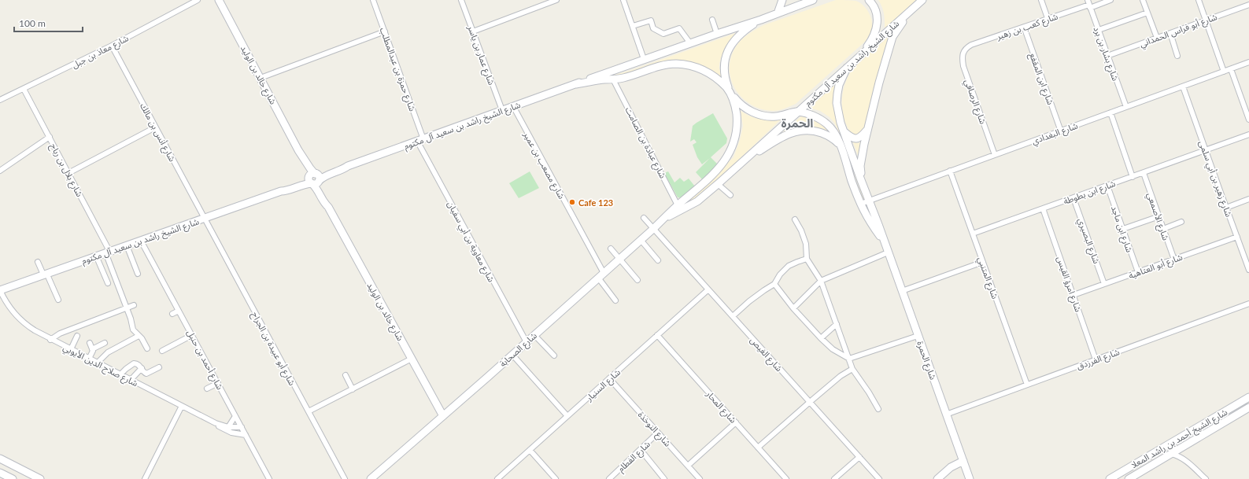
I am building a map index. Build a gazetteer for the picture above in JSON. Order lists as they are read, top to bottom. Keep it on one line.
{"streets":{"street":["شارع كعب بن زهير","شارع أبو فراس الحمداني","شارع معاذ بن جبل","شارع بشار بن برد","شارع عمار بن ياسر","شارع الشيخ راشد بن سعيد آل مكتوم","شارع حمزة بن عبدالمطلب","شارع خالد بن الوليد","شارع ابن المقفع","شارع الرصافي","شارع أنس بن مالك","شارع البغدادي","شارع عبادة بن الصامت","شارع مصعب بن عمير","شارع بلال بن رباح","شارع زهير بن أبي سلمى","شارع ابن بطوطة","شارع الأصمعي","شارع ابن ماجد","شارع البصيري","شارع معاوية بن أبي سفيان","شارع أبو العتاهية","شارع المتنبي","شارع امرؤ القيس","شارع أبو عبيدة بن الجراح","شارع الصحابة","شارع الغيص","شارع الفرزدق","شارع أحمد بن حنبل","شارع الحمرة","شارع صلاح الدين الأيوبي","شارع السنيار","شارع المحار","شارع النوخذة","شارع الشيخ أحمد بن راشد المعلا","شارع الفطام"]},"crossings":[["شارع كعب بن زهير","شارع بشار بن برد"],["شارع كعب بن زهير","شارع ابن المقفع"],["شارع كعب بن زهير","شارع الرصافي"],["شارع أبو فراس الحمداني","شارع بشار بن برد"],["شارع معاذ بن جبل","شارع أنس بن مالك"],["شارع معاذ بن جبل","شارع بلال بن رباح"],["شارع بشار بن برد","شارع البغدادي"],["شارع عمار بن ياسر","شارع الشيخ راشد بن سعيد آل مكتوم"],["شارع الشيخ راشد بن سعيد آل مكتوم","شارع حمزة بن عبدالمطلب"],["شارع الشيخ راشد بن سعيد آل مكتوم","شارع خالد بن الوليد"],["شارع الشيخ راشد بن سعيد آل مكتوم","شارع أنس بن مالك"],["شارع الشيخ راشد بن سعيد آل مكتوم","شارع عبادة بن الصامت"],["شارع الشيخ راشد بن سعيد آل مكتوم","شارع مصعب بن عمير"],["شارع الشيخ راشد بن سعيد آل مكتوم","شارع بلال بن رباح"],["شارع الشيخ راشد بن سعيد آل مكتوم","شارع معاوية بن أبي سفيان"],["شارع الشيخ راشد بن سعيد آل مكتوم","شارع أبو عبيدة بن الجراح"],["شارع الشيخ راشد بن سعيد آل مكتوم","شارع الصحابة"],["شارع الشيخ راشد بن سعيد آل مكتوم","شارع أحمد بن حنبل"],["شارع الشيخ راشد بن سعيد آل مكتوم","شارع الحمرة"],["شارع الشيخ راشد بن سعيد آل مكتوم","شارع صلاح الدين الأيوبي"],["شارع حمزة بن عبدالمطلب","شارع معاوية بن أبي سفيان"],["شارع خالد بن الوليد","شارع الصحابة"],["شارع ابن المقفع","شارع البغدادي"],["شارع الرصافي","شارع البغدادي"],["شارع أنس بن مالك","شارع أبو عبيدة بن الجراح"],["شارع البغدادي","شارع زهير بن أبي سلمى"],["شارع البغدادي","شارع المتنبي"],["شارع البغدادي","شارع الحمرة"],["شارع مصعب بن عمير","شارع الصحابة"],["شارع زهير بن أبي سلمى","شارع ابن بطوطة"],["شارع زهير بن أبي سلمى","شارع أبو العتاهية"],["شارع ابن بطوطة","شارع الأصمعي"],["شارع ابن بطوطة","شارع ابن ماجد"],["شارع ابن بطوطة","شارع البصيري"],["شارع ابن بطوطة","شارع المتنبي"],["شارع ابن بطوطة","شارع امرؤ القيس"],["شارع الأصمعي","شارع أبو العتاهية"],["شارع ابن ماجد","شارع أبو العتاهية"],["شارع البصيري","شارع أبو العتاهية"],["شارع معاوية بن أبي سفيان","شارع الصحابة"],["شارع أبو العتاهية","شارع امرؤ القيس"],["شارع المتنبي","شارع الفرزدق"],["شارع امرؤ القيس","شارع الفرزدق"],["شارع الصحابة","شارع الغيص"],["شارع الغيص","شارع السنيار"],["شارع الفرزدق","شارع الحمرة"],["شارع أحمد بن حنبل","شارع صلاح الدين الأيوبي"],["شارع السنيار","شارع المحار"],["شارع السنيار","شارع النوخذة"],["شارع النوخذة","شارع الفطام"]],"districts":["الحمرة"],"places":["Cafe 123"],"scale_bar":"100 m"}
